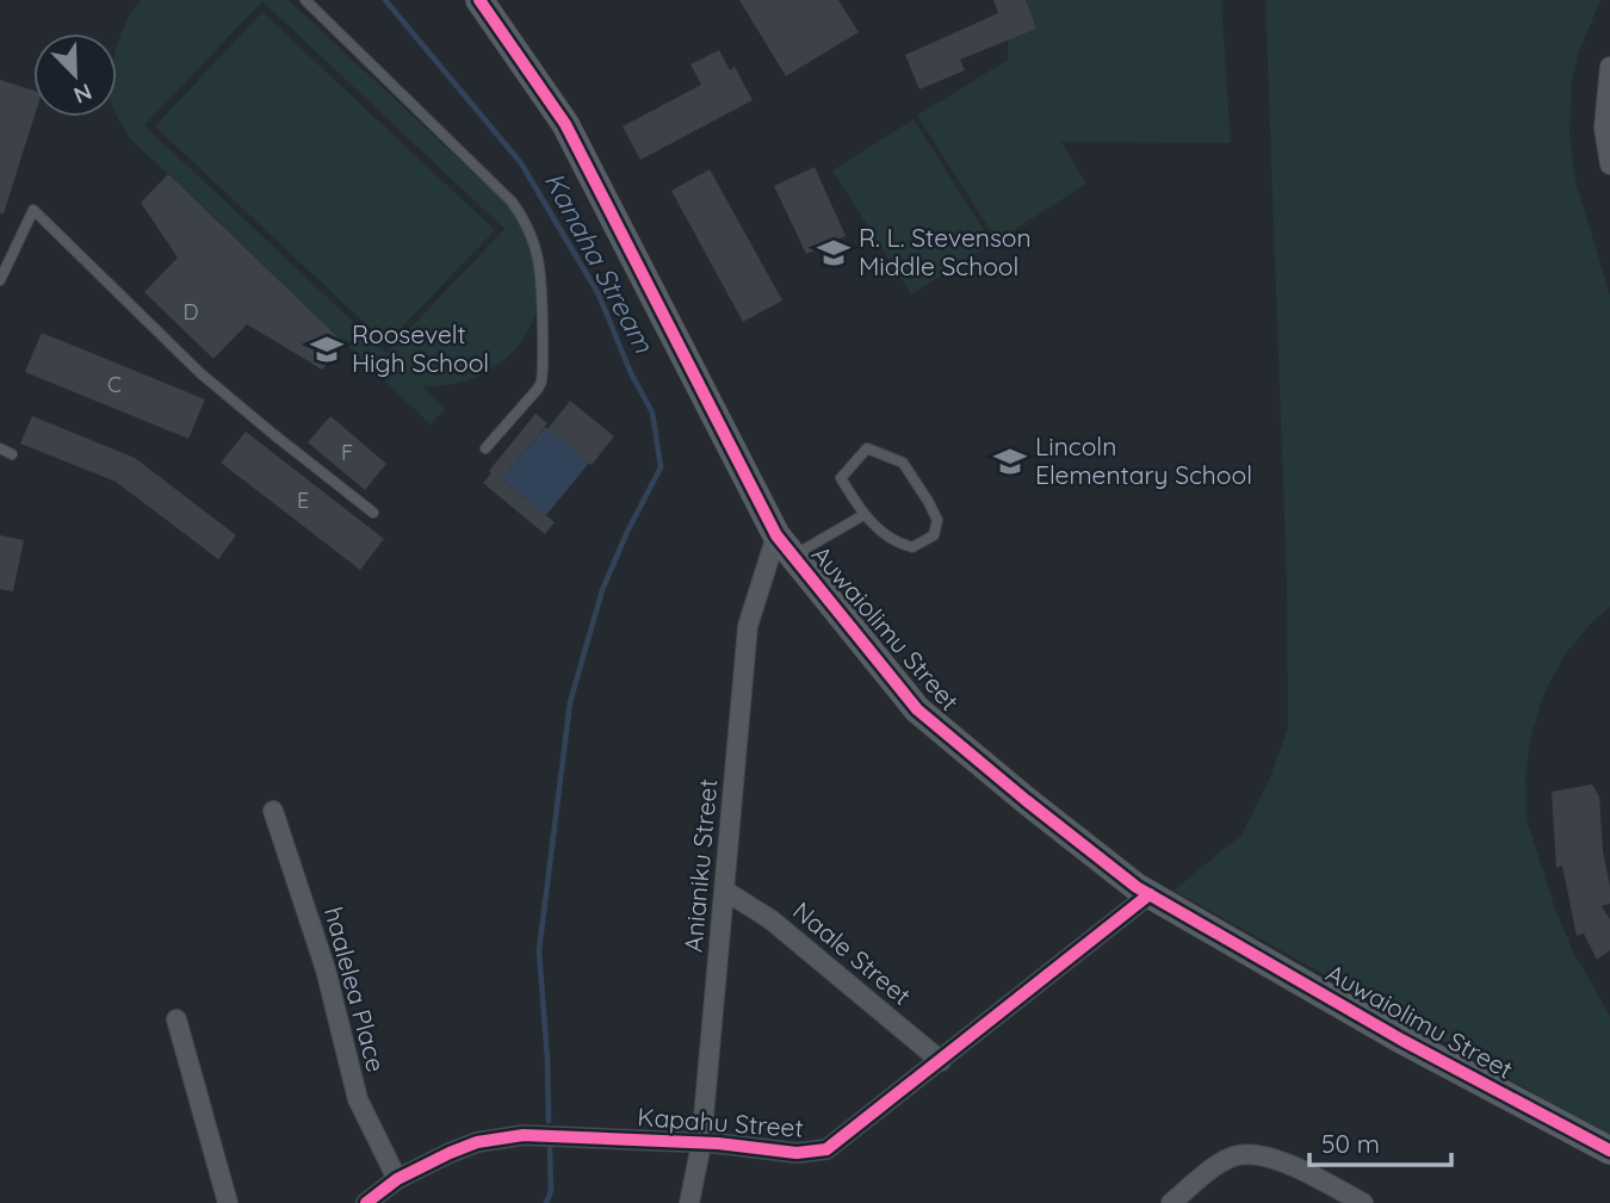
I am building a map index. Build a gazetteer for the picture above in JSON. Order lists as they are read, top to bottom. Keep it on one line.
{"streets":{"street":["Auwaiolimu Street","Anianiku Street","Naale Street","haalelea Place","Kapahu Street"]},"crossings":[["Auwaiolimu Street","Anianiku Street"],["Auwaiolimu Street","Kapahu Street"],["Anianiku Street","Naale Street"],["Anianiku Street","Kapahu Street"],["Naale Street","Kapahu Street"],["haalelea Place","Kapahu Street"]],"water":["Kanaha Stream"],"places":{"school or university":["R. L. Stevenson Middle School","Roosevelt High School","Lincoln Elementary School"]},"house_numbers":["D","C","F","E"],"scale_bar":"50 m","north":"bottom right"}
